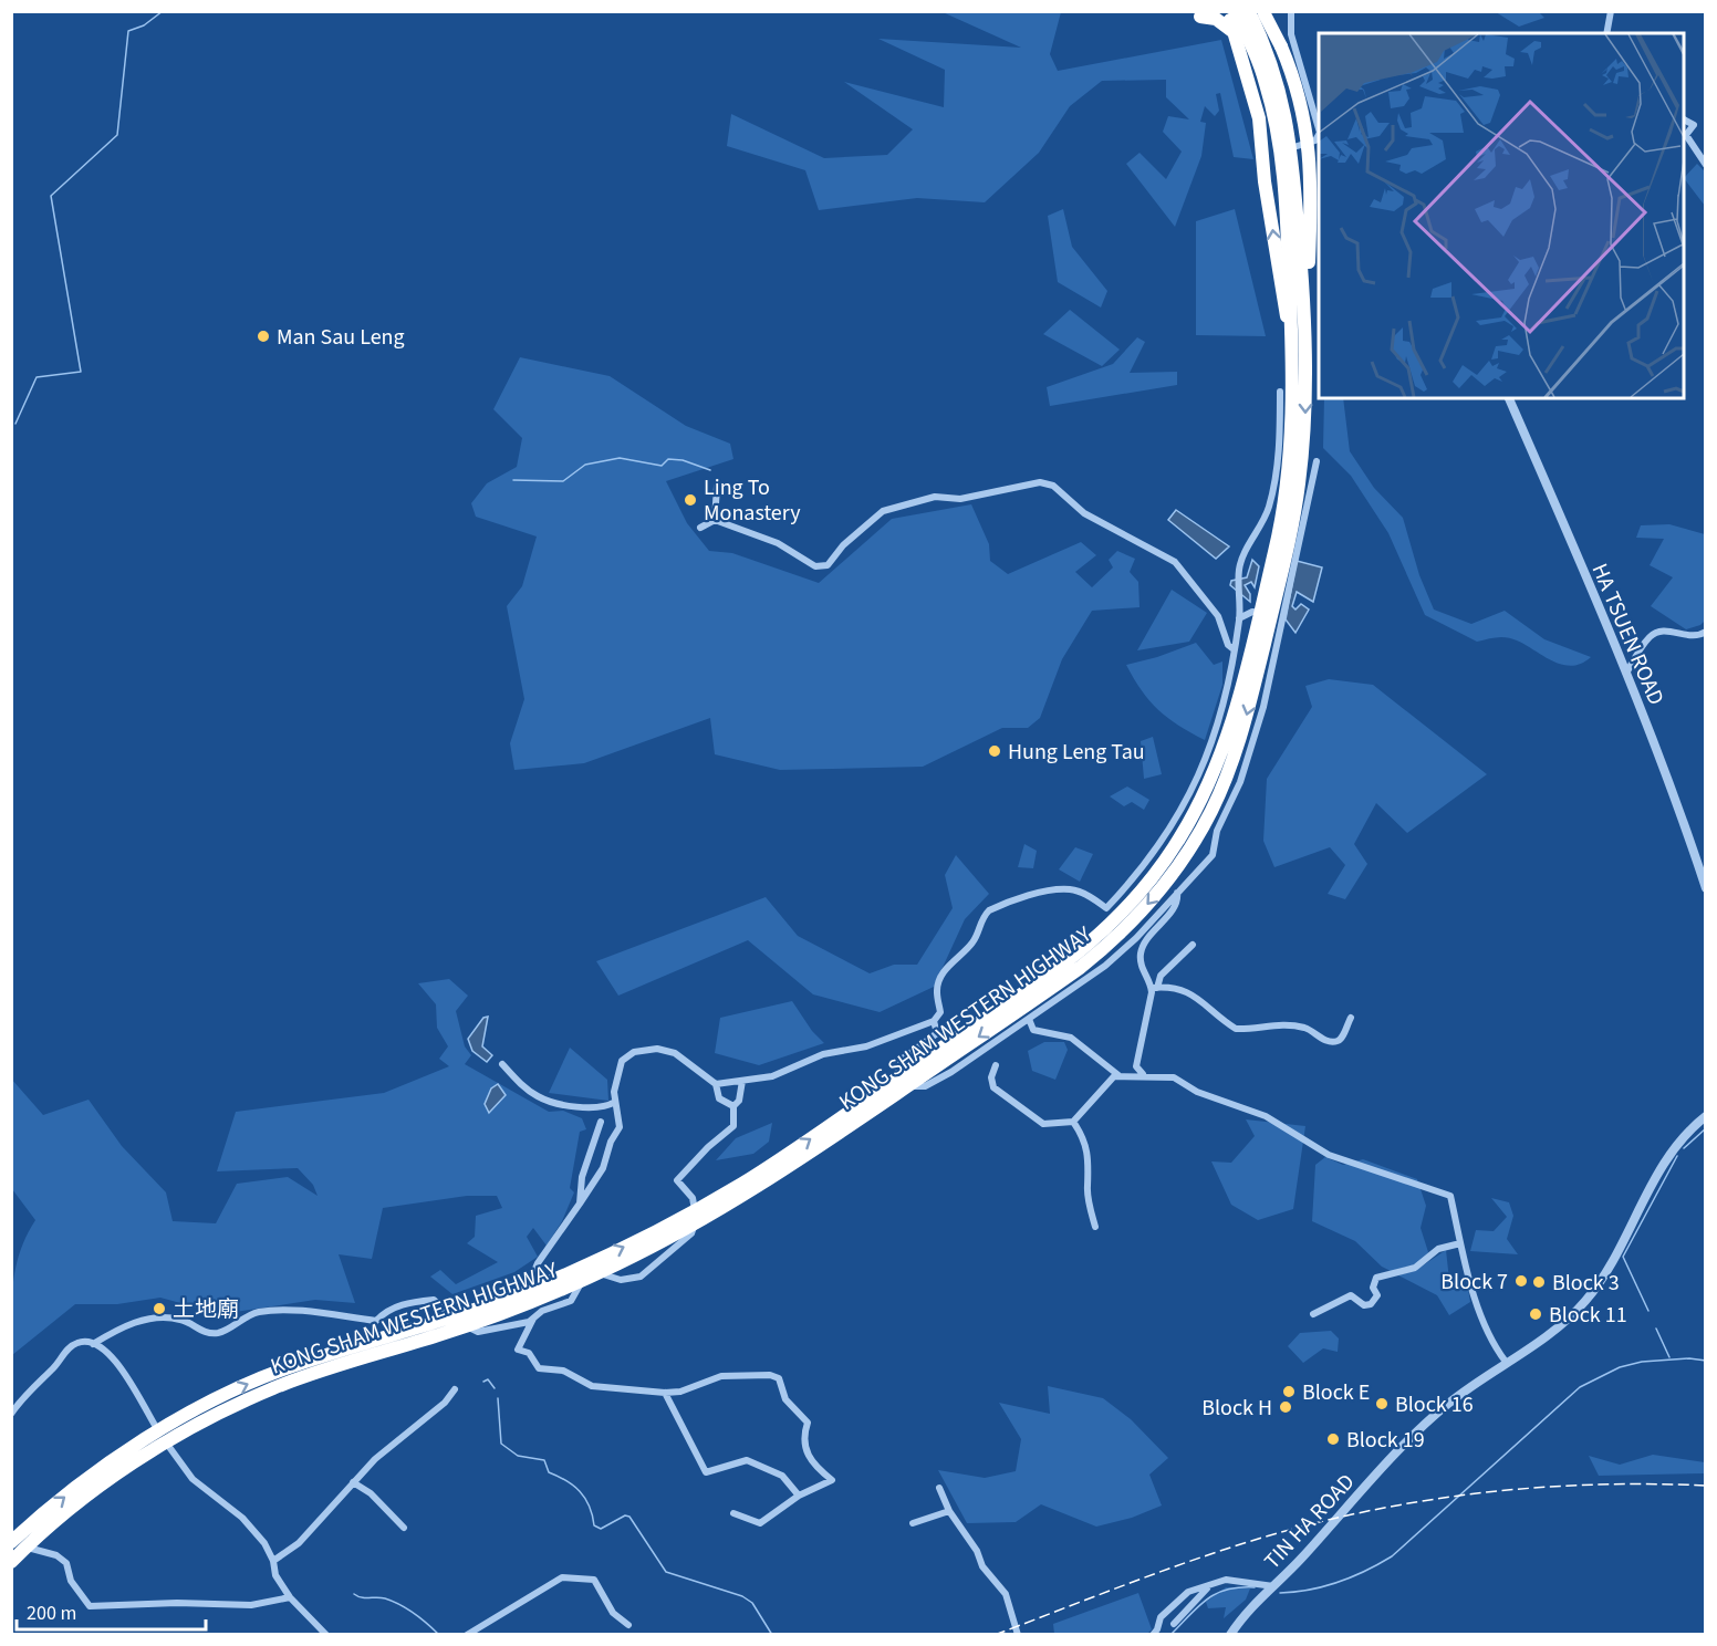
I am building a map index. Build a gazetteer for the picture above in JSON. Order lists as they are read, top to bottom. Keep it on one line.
{"streets":{"highway":["KONG SHAM WESTERN HIGHWAY"],"street":["HA TSUEN ROAD","TIN HA ROAD"]},"places":["Man Sau Leng","Ling To Monastery","Hung Leng Tau","Block 7","Block 3","土地廟","Block 11","Block E","Block 16","Block H","Block 19"],"scale_bar":"200 m"}
